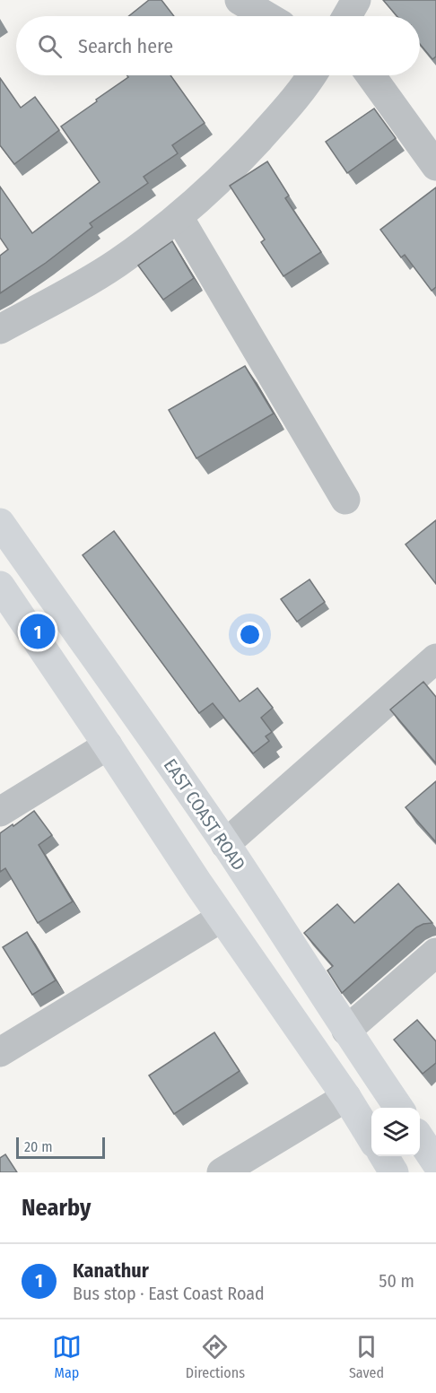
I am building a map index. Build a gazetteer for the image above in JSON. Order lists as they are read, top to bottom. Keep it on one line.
{"streets":{"main road":["EAST COAST ROAD"]},"scale_bar":"20 m","page":{"search":"Search here","pins":"1","scale":"20 m","heading":"Nearby","list":[{"mark":"1","name":"Kanathur","note":"Bus stop · East Coast Road","value":"50 m"}],"nav":["Map","Directions","Saved"]}}
